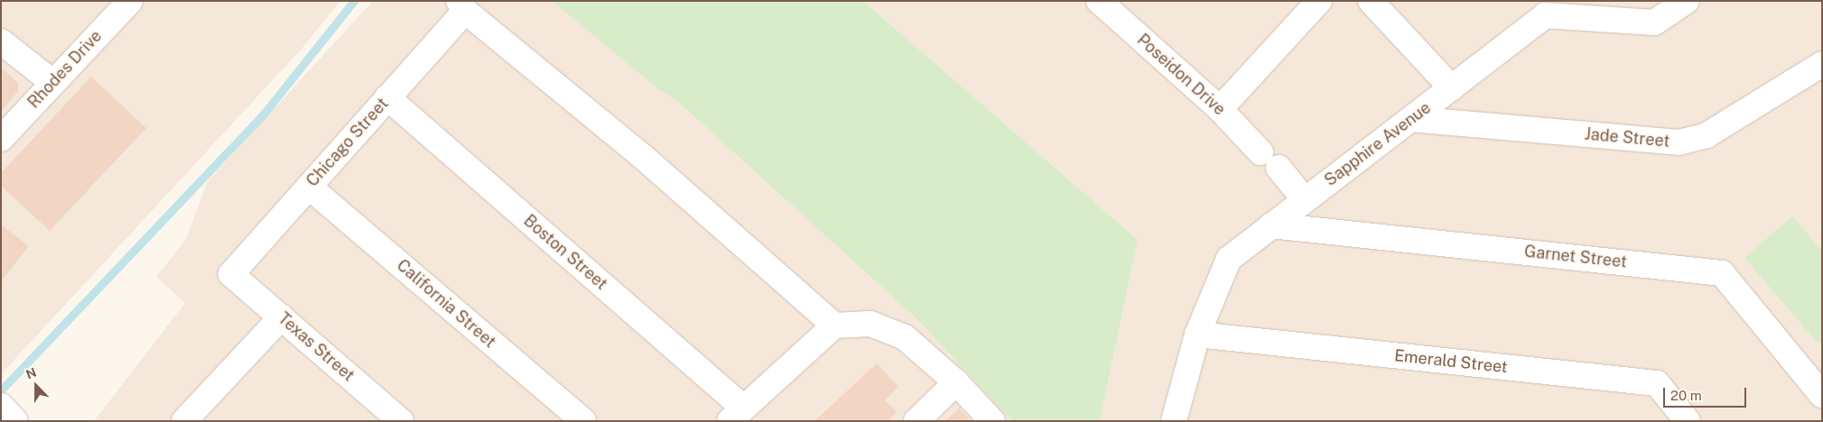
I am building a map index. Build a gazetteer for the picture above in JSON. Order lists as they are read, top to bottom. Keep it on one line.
{"streets":{"street":["Rhodes Drive","Poseidon Drive","Jade Street","Chicago Street","Sapphire Avenue","Boston Street","Garnet Street","California Street","Texas Street","Emerald Street"]},"crossings":[["Jade Street","Sapphire Avenue"],["Chicago Street","Boston Street"],["Chicago Street","California Street"],["Chicago Street","Texas Street"],["Sapphire Avenue","Garnet Street"],["Sapphire Avenue","Emerald Street"]],"scale_bar":"20 m","north":"top"}
